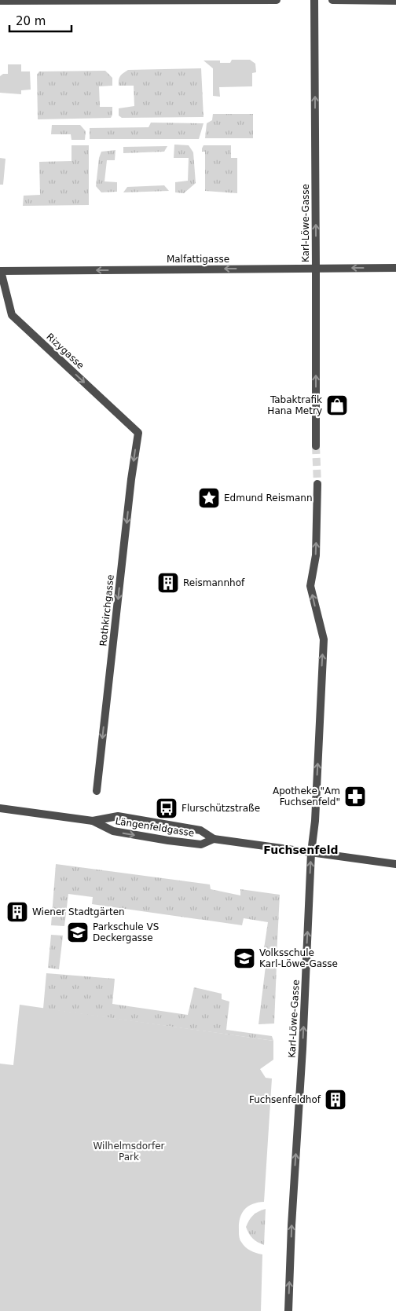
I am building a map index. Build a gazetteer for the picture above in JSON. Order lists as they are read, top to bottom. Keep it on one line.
{"streets":{"street":["Karl-Löwe-Gasse","Malfattigasse","Rizygasse","Rothkirchgasse","Längenfeldgasse"]},"crossings":[["Karl-Löwe-Gasse","Malfattigasse"],["Karl-Löwe-Gasse","Längenfeldgasse"],["Malfattigasse","Rizygasse"],["Rizygasse","Rothkirchgasse"]],"one_way":["Karl-Löwe-Gasse","Malfattigasse","Rizygasse","Rothkirchgasse"],"districts":["Fuchsenfeld"],"parks":["Wilhelmsdorfer Park"],"places":{"shop":["Tabaktrafik Hana Metry"],"place":["Edmund Reismann"],"building":["Reismannhof","Wiener Stadtgärten","Fuchsenfeldhof"],"pharmacy":["Apotheke \"Am Fuchsenfeld\""],"bus stop":["Flurschützstraße"],"school or university":["Parkschule VS Deckergasse","Volksschule Karl-Löwe-Gasse"]},"scale_bar":"20 m"}
